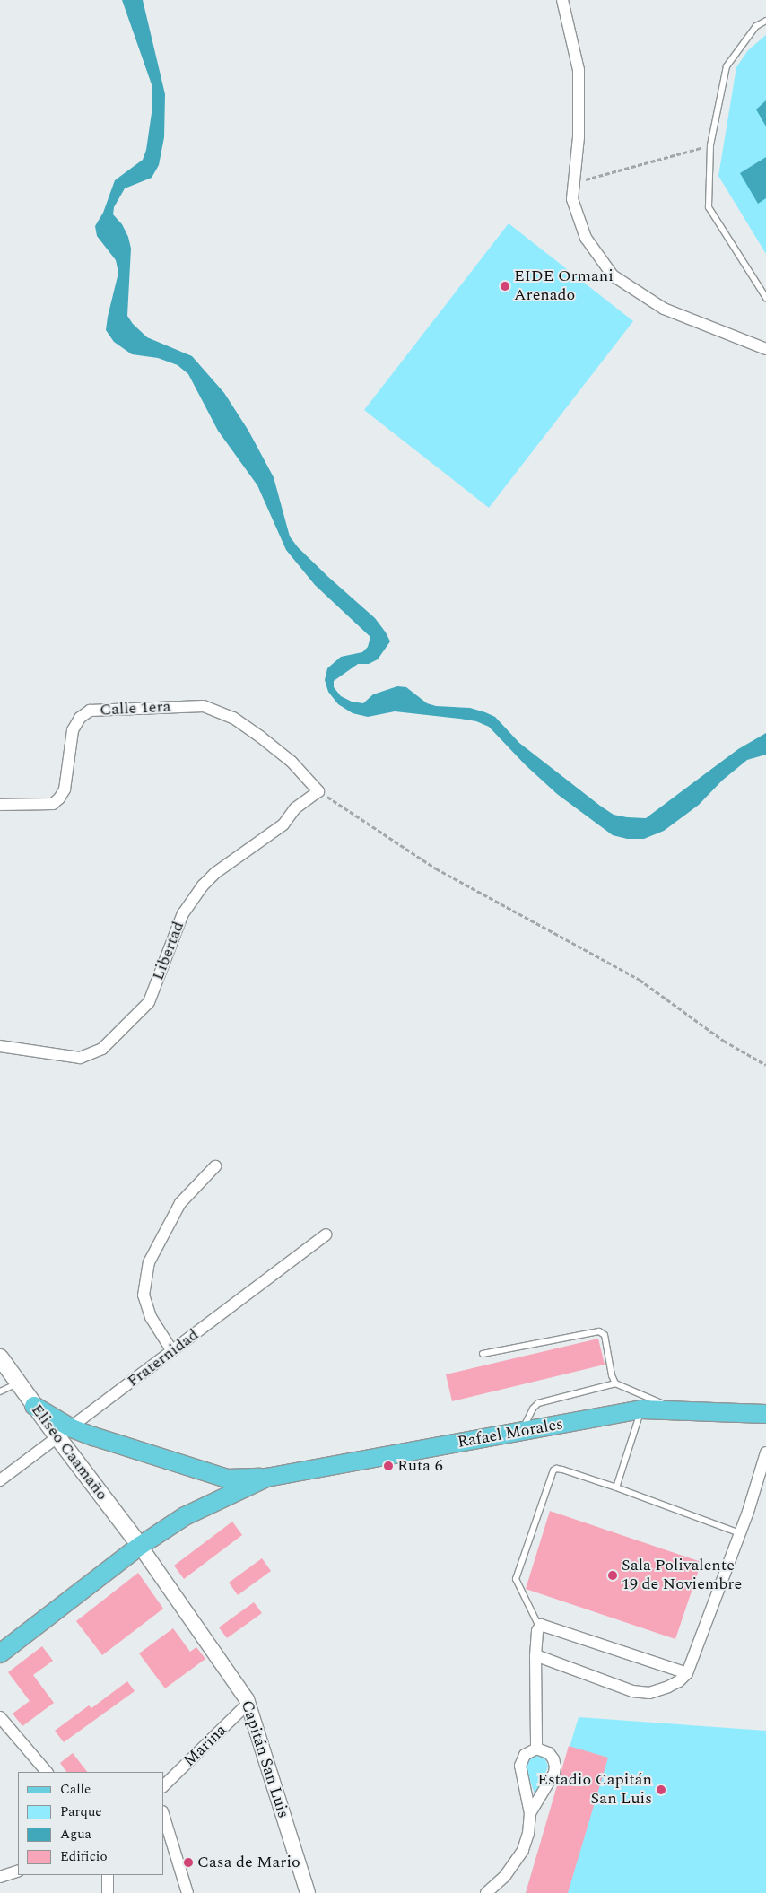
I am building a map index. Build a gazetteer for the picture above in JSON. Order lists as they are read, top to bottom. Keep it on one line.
{"streets":{"main road":["Rafael Morales","Eliseo Caamaño"],"street":["Calle 1era","Libertad","Fraternidad","Marina","Capitán San Luis"]},"crossings":[["Calle 1era","Libertad"],["Fraternidad","Eliseo Caamaño"],["Rafael Morales","Eliseo Caamaño"],["Rafael Morales","Capitán San Luis"],["Eliseo Caamaño","Capitán San Luis"],["Marina","Capitán San Luis"]],"places":["EIDE Ormani Arenado","Ruta 6","Sala Polivalente 19 de Noviembre","Estadio Capitán San Luis","Casa de Mario"],"legend":["Calle","Parque","Agua","Edificio"]}
